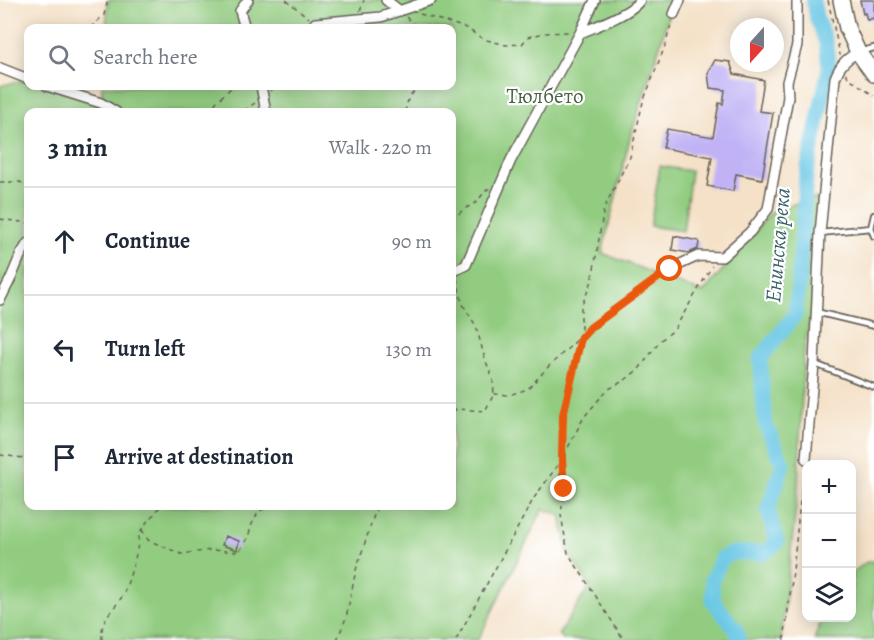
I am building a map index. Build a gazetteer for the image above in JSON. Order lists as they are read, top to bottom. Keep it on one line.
{"water":["Енинска река"],"parks":["Тюлбето"],"north":"bottom","page":{"search":"Search here","heading":["3 min","Walk · 220 m"],"list":[["Continue","90 m"],["Turn left","130 m"],"Arrive at destination"],"map_buttons":["+","−"]}}
